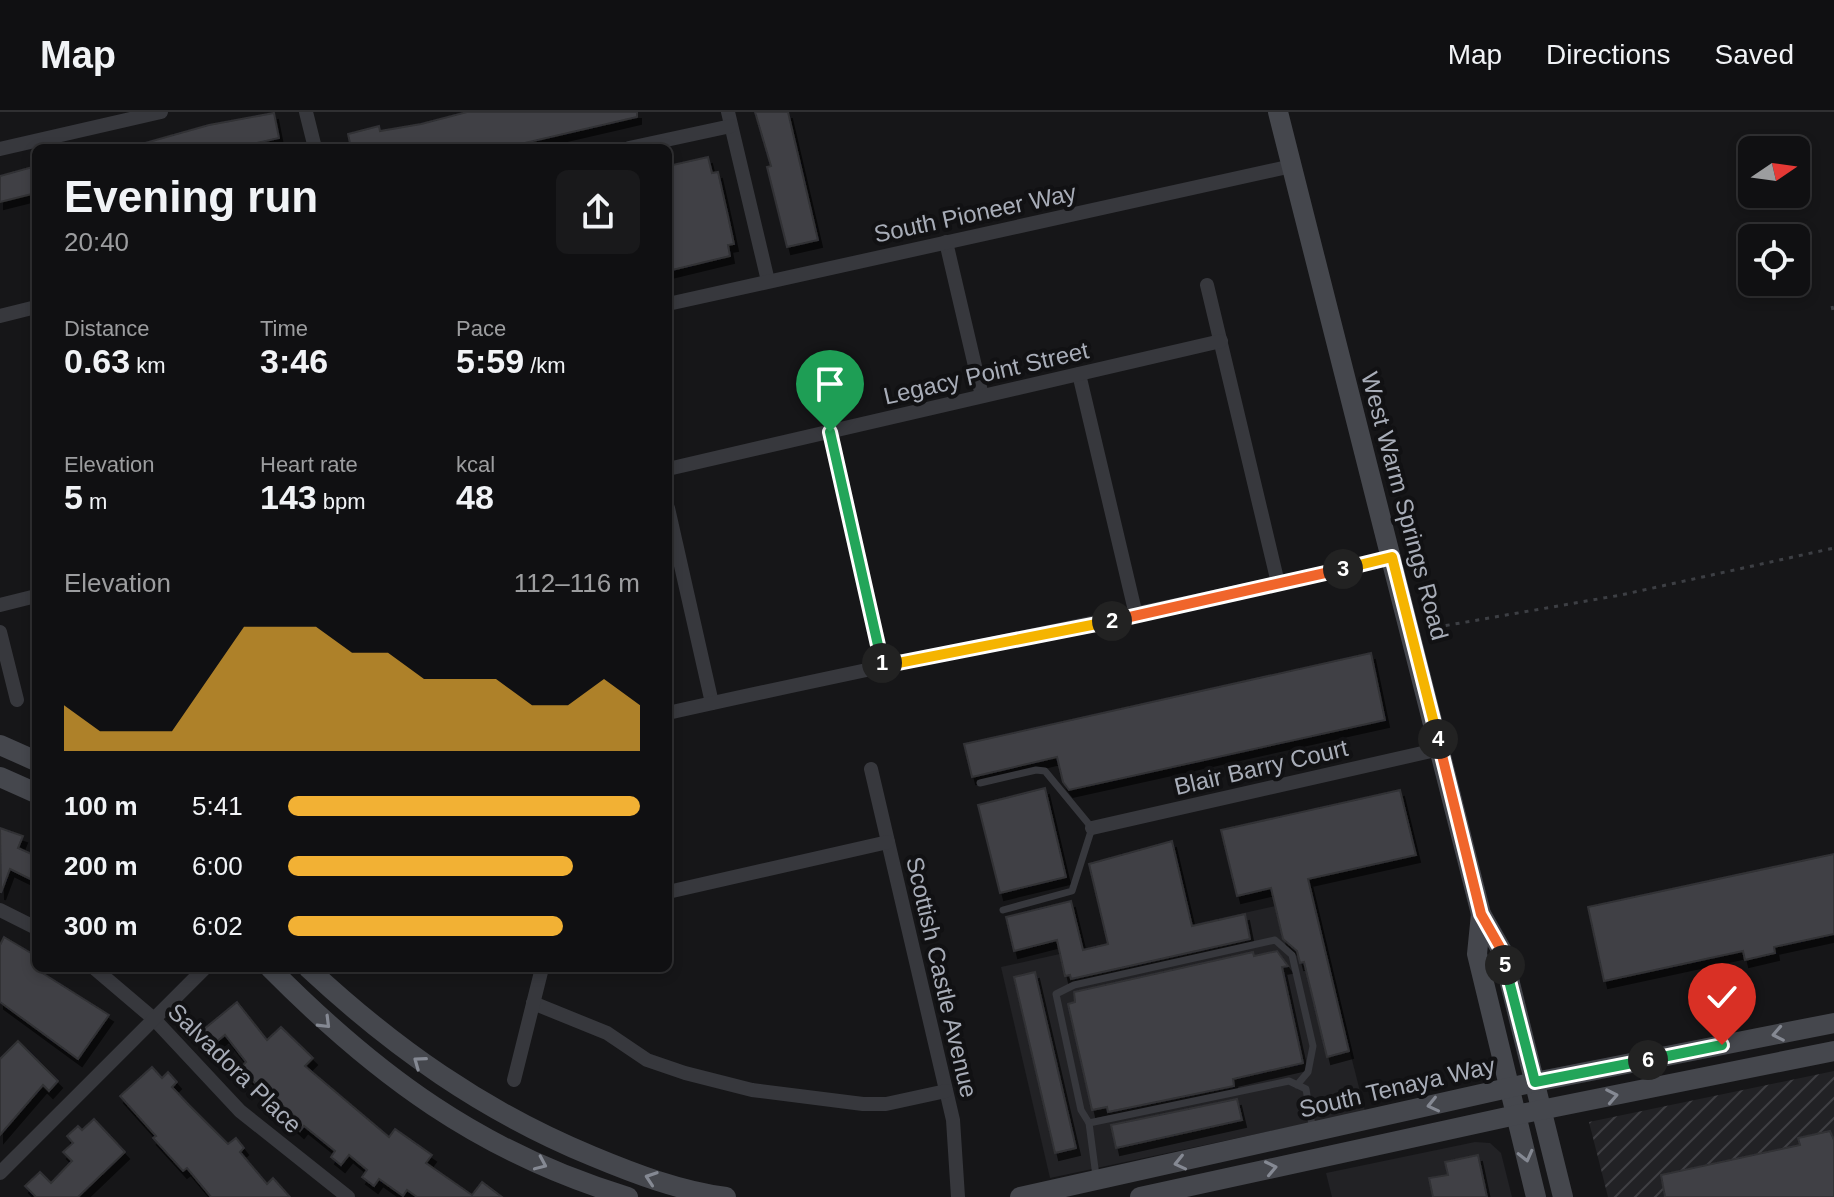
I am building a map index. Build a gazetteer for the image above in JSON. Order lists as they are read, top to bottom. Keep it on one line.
{"streets":{"street":["South Pioneer Way","Legacy Point Street","West Warm Springs Road","Blair Barry Court","Scottish Castle Avenue","Salvadora Place","South Tenaya Way"]},"crossings":[["South Pioneer Way","West Warm Springs Road"],["West Warm Springs Road","Blair Barry Court"],["West Warm Springs Road","South Tenaya Way"]],"north":"right","page":{"header":"Map","nav":["Map","Directions","Saved"],"heading":["Evening run","20:40"],"stats":[["Distance","0.63 km"],["Time","3:46"],["Pace","5:59 /km"],["Elevation","5 m"],["Heart rate","143 bpm"],["kcal","48"]],"pins":["3","2","1","4","5","6"],"chart":["Elevation","112–116 m"],"list":[{"name":"100 m","note":"5:41"},{"name":"200 m","note":"6:00"},{"name":"300 m","note":"6:02"}]}}
